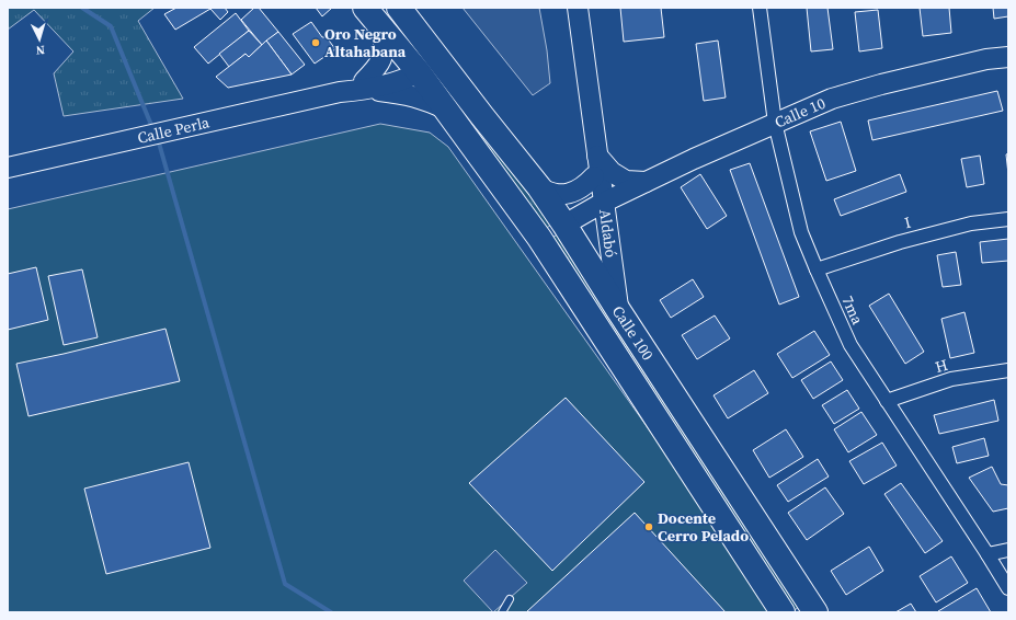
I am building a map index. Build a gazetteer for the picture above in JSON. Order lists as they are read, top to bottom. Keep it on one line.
{"streets":{"highway":["Calle 100"],"main road":["Calle 10","Calle Perla","Aldabó"],"street":["I","7ma","H"]},"crossings":[["Calle 10","Aldabó"],["Calle 10","7ma"],["Calle 10","Calle 100"],["Calle Perla","Calle 100"],["I","7ma"],["Aldabó","Calle 100"],["7ma","H"]],"places":["Oro Negro Altahabana","Docente Cerro Pelado"],"north":"bottom"}
